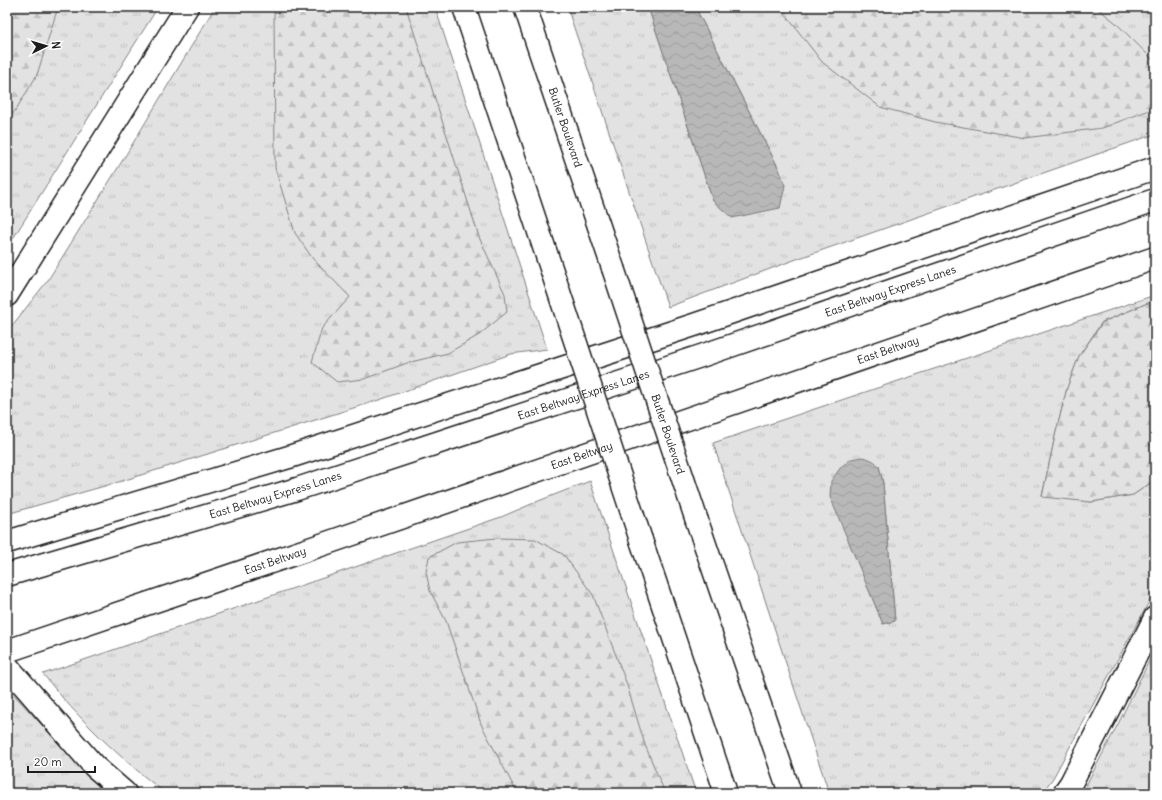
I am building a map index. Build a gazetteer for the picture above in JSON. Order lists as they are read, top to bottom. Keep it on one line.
{"streets":{"highway":["Butler Boulevard","East Beltway Express Lanes","East Beltway"]},"scale_bar":"20 m","north":"right"}
